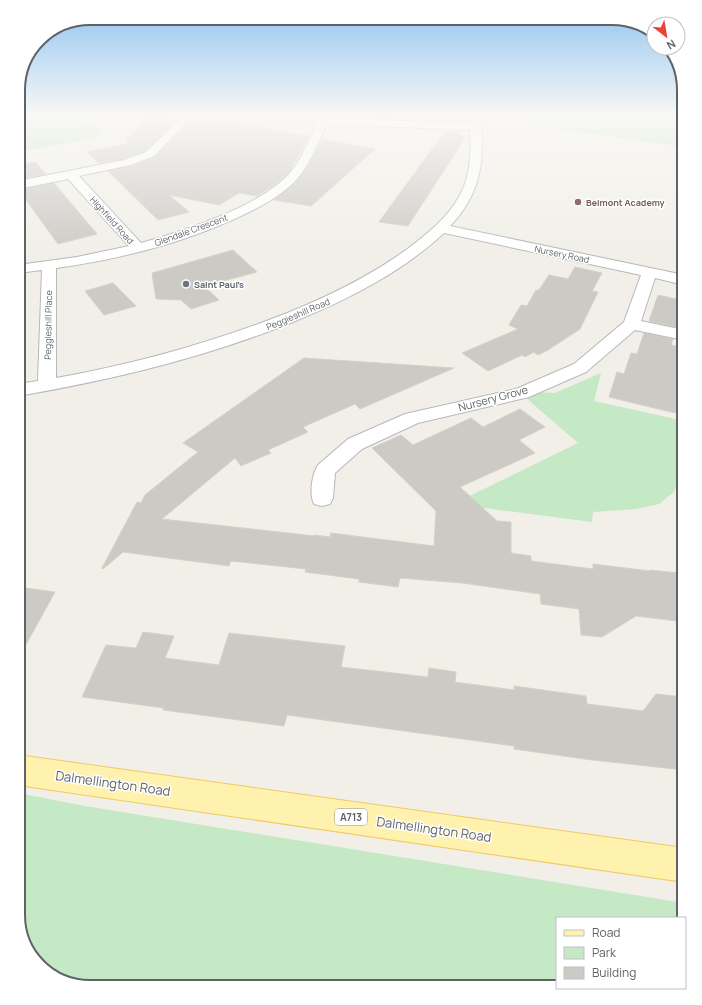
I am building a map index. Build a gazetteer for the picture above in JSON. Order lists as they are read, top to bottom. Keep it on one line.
{"streets":{"main road":["Dalmellington Road","A713"],"street":["Highfield Road","Glendale Crescent","Nursery Road","Peggieshill Road","Peggieshill Place","Nursery Grove"]},"crossings":[["Highfield Road","Glendale Crescent"],["Glendale Crescent","Peggieshill Place"],["Nursery Road","Peggieshill Road"],["Peggieshill Road","Peggieshill Place"]],"places":["Belmont Academy","Saint Paul's"],"legend":["Road","Park","Building"],"north":"bottom right"}
